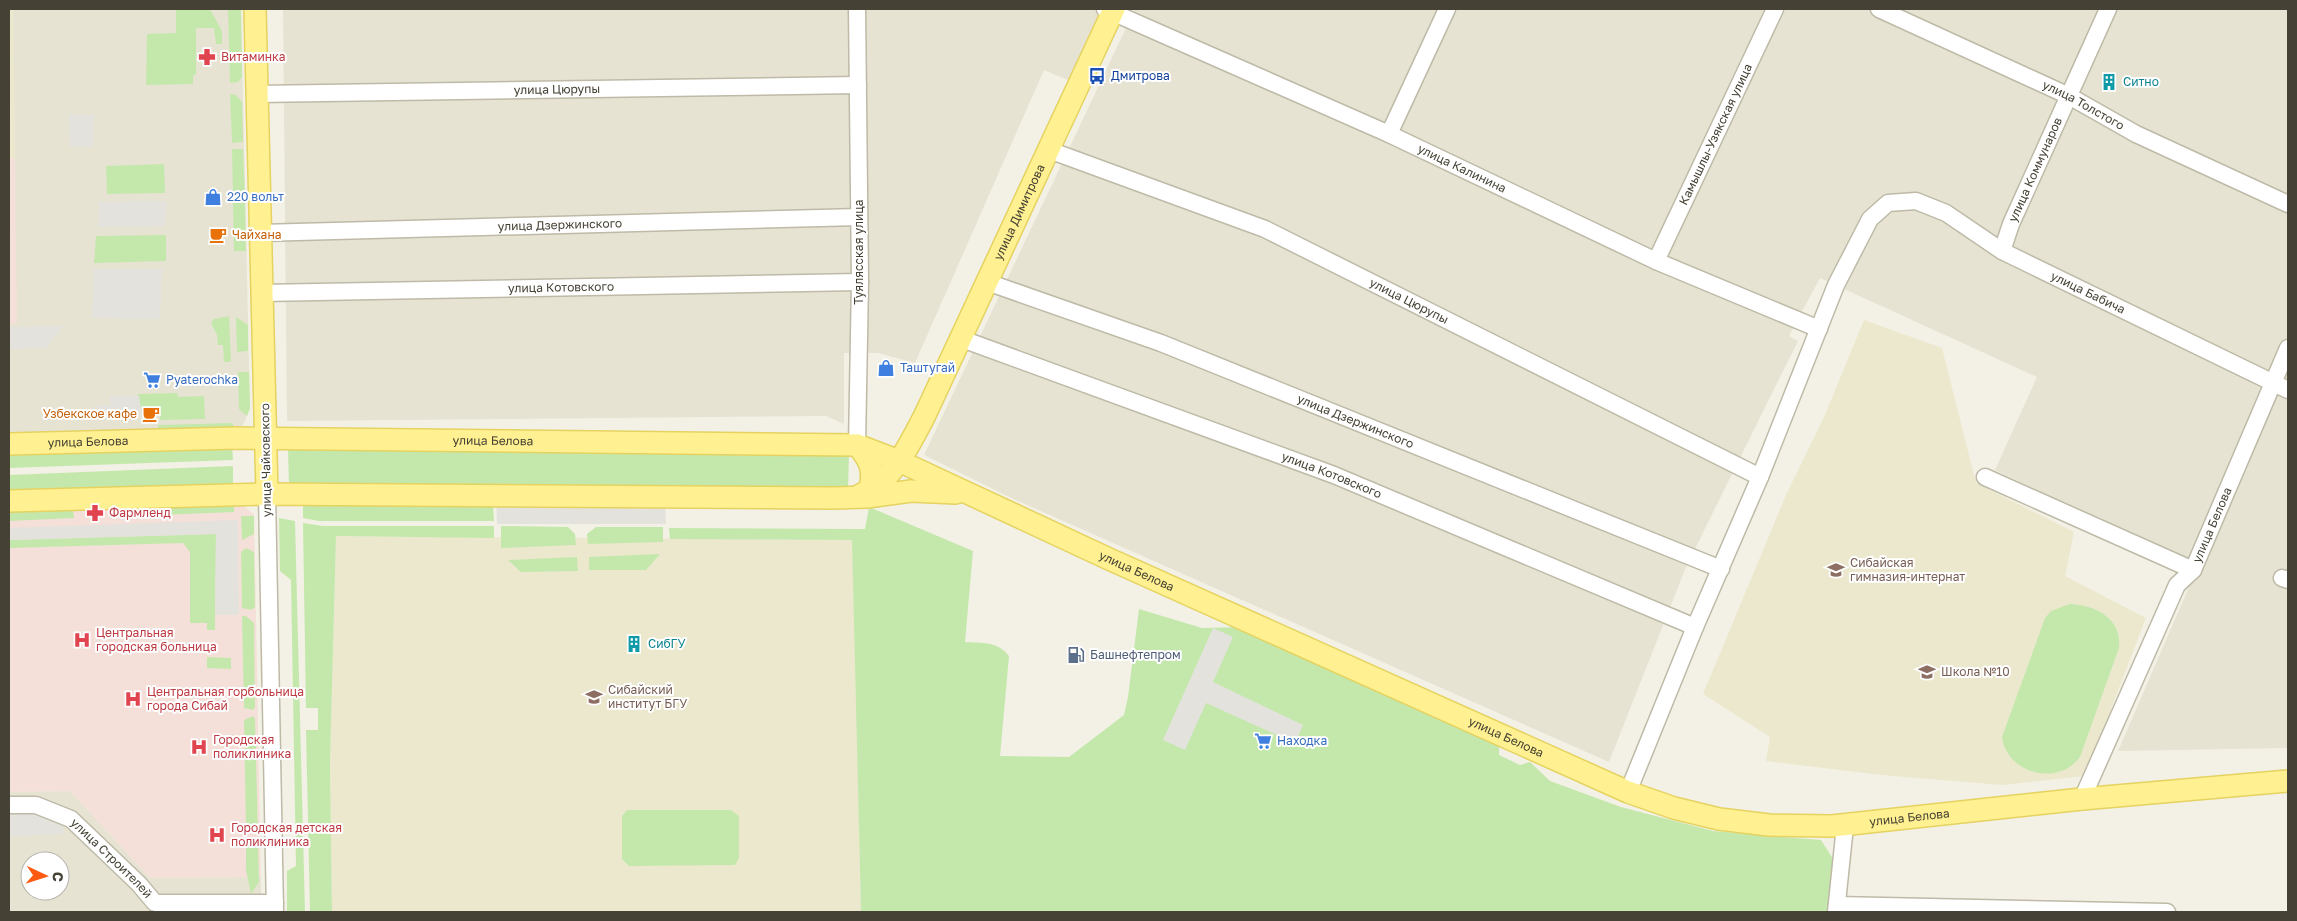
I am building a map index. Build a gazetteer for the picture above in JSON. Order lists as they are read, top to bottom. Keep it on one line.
{"streets":{"main road":["улица Димитрова","улица Белова","улица Чайковского"],"street":["улица Цюрупы","улица Толстого","Камышлы-Узякская улица","улица Калинина","улица Коммунаров","улица Дзержинского","Туялясская улица","улица Котовского","улица Бабича","улица Строителей"]},"crossings":[["улица Цюрупы","улица Димитрова"],["улица Цюрупы","Туялясская улица"],["улица Цюрупы","улица Чайковского"],["улица Толстого","улица Коммунаров"],["Камышлы-Узякская улица","улица Калинина"],["улица Калинина","улица Димитрова"],["улица Калинина","улица Бабича"],["улица Коммунаров","улица Бабича"],["улица Димитрова","улица Дзержинского"],["улица Димитрова","улица Котовского"],["улица Димитрова","улица Белова"],["улица Дзержинского","Туялясская улица"],["улица Дзержинского","улица Чайковского"],["Туялясская улица","улица Котовского"],["Туялясская улица","улица Белова"],["улица Котовского","улица Чайковского"],["улица Бабича","улица Белова"],["улица Белова","улица Чайковского"],["улица Чайковского","улица Строителей"]],"places":{"pharmacy":["Витаминка","Фармленд"],"bus stop":["Дмитрова"],"building":["Ситно","СибГУ"],"shop":["220 вольт","Таштугай"],"cafe":["Чайхана","Узбекское кафе"],"supermarket":["Pyaterochka","Находка"],"school or university":["Сибайская гимназия-интернат","Школа №10","Сибайский институт БГУ"],"hospital":["Центральная городская больница","Центральная горбольница города Сибай","Городская поликлиника","Городская детская поликлиника"],"fuel station":["Башнефтепром"]},"north":"right"}
